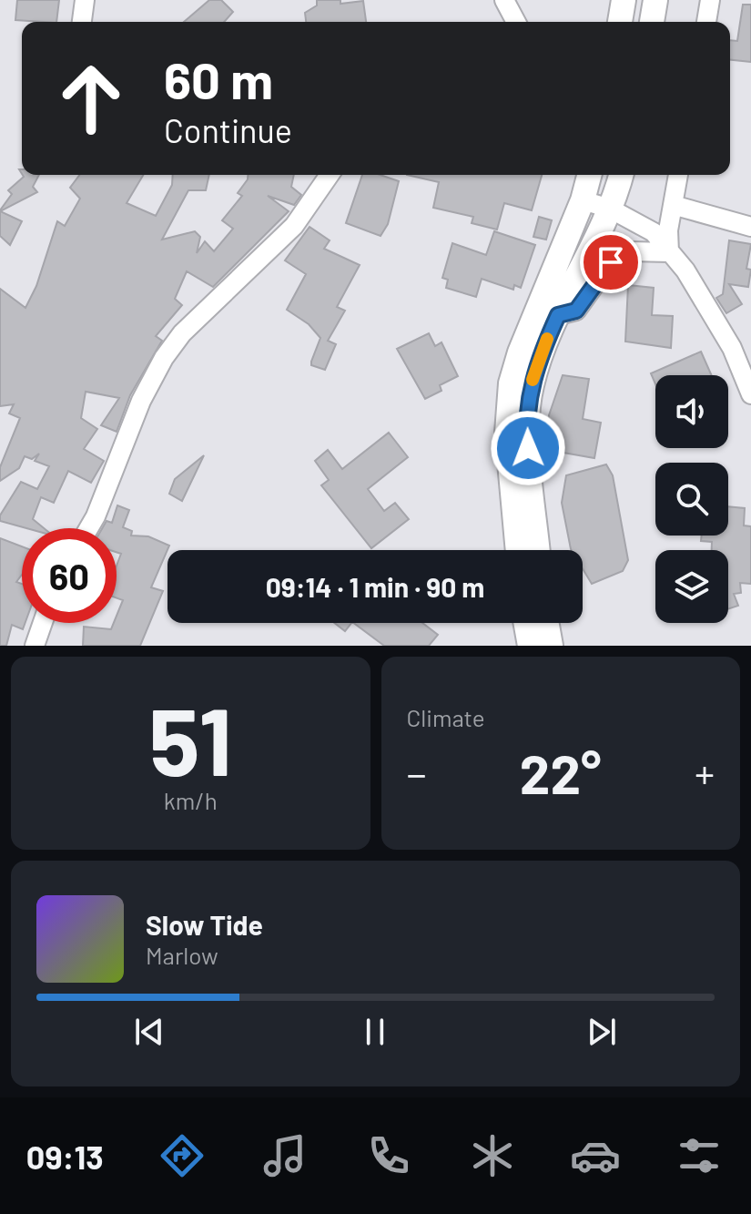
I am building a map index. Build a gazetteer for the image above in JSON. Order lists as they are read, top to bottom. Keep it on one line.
{"page":{"turn":["60 m","Continue"],"limit":"60","trip":"09:14 · 1 min · 90 m","tile":[["51","km/h"],"Climate"],"heat":["−","22°","+"],"song":["Slow Tide","Marlow"],"tabs":"09:13"}}
